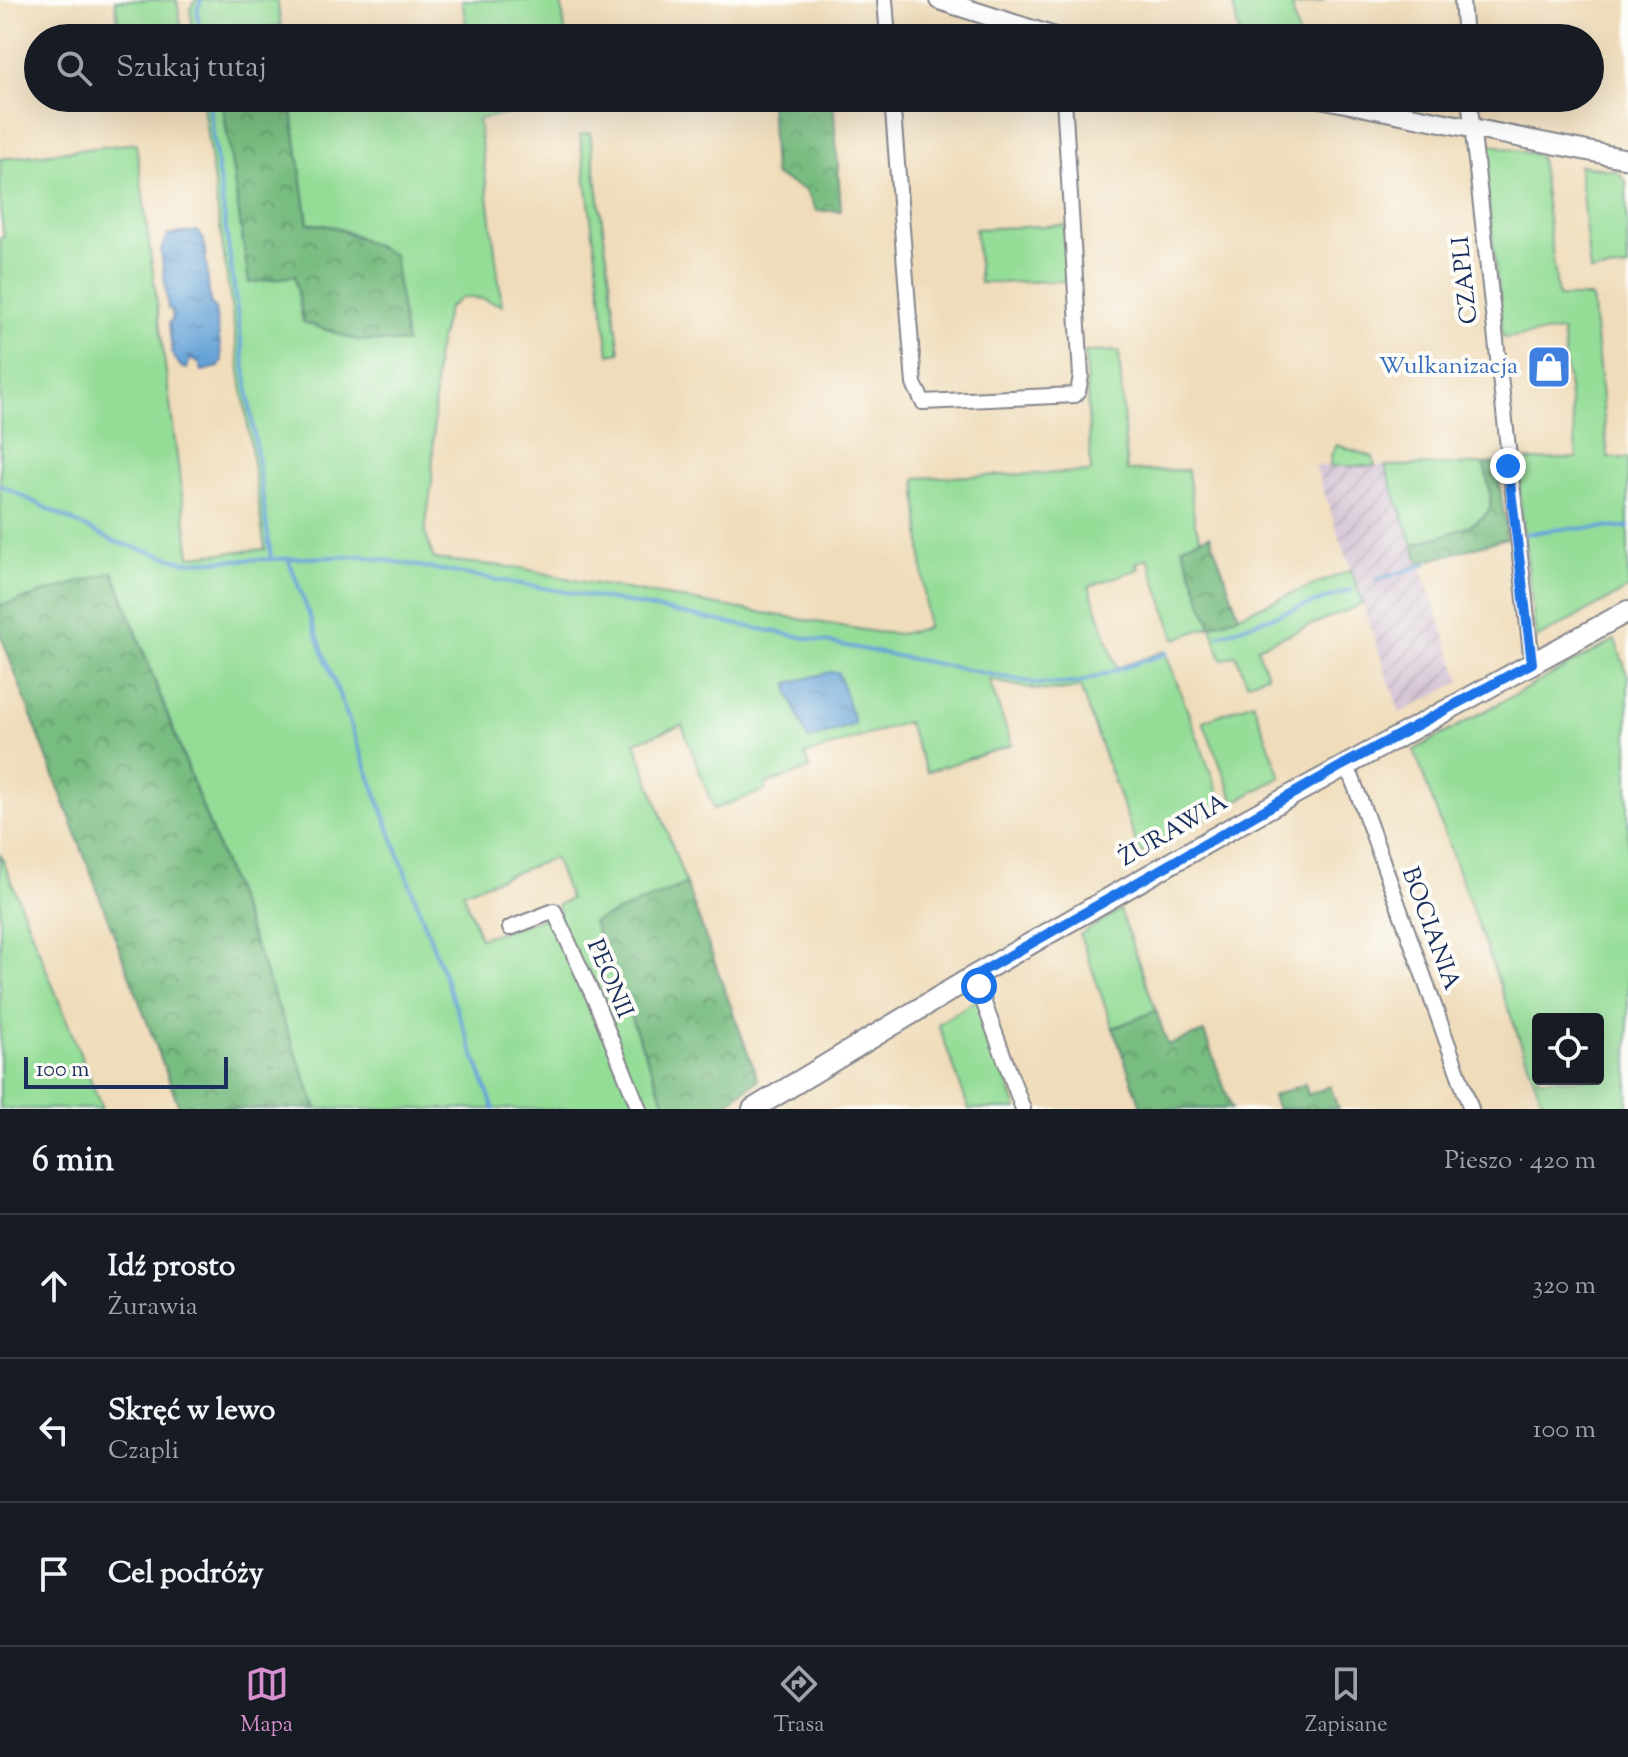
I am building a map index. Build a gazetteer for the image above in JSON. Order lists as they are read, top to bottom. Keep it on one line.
{"streets":{"main road":["ŻURAWIA"],"street":["CZAPLI","BOCIANIA","PEONII"]},"crossings":[["CZAPLI","ŻURAWIA"],["ŻURAWIA","BOCIANIA"]],"places":{"shop":["Wulkanizacja"]},"scale_bar":"100 m","page":{"search":"Szukaj tutaj","scale":"100 m","heading":["6 min","Pieszo · 420 m"],"list":[["Idź prosto","Żurawia","320 m"],["Skręć w lewo","Czapli","100 m"],"Cel podróży"],"nav":["Mapa","Trasa","Zapisane"]}}
